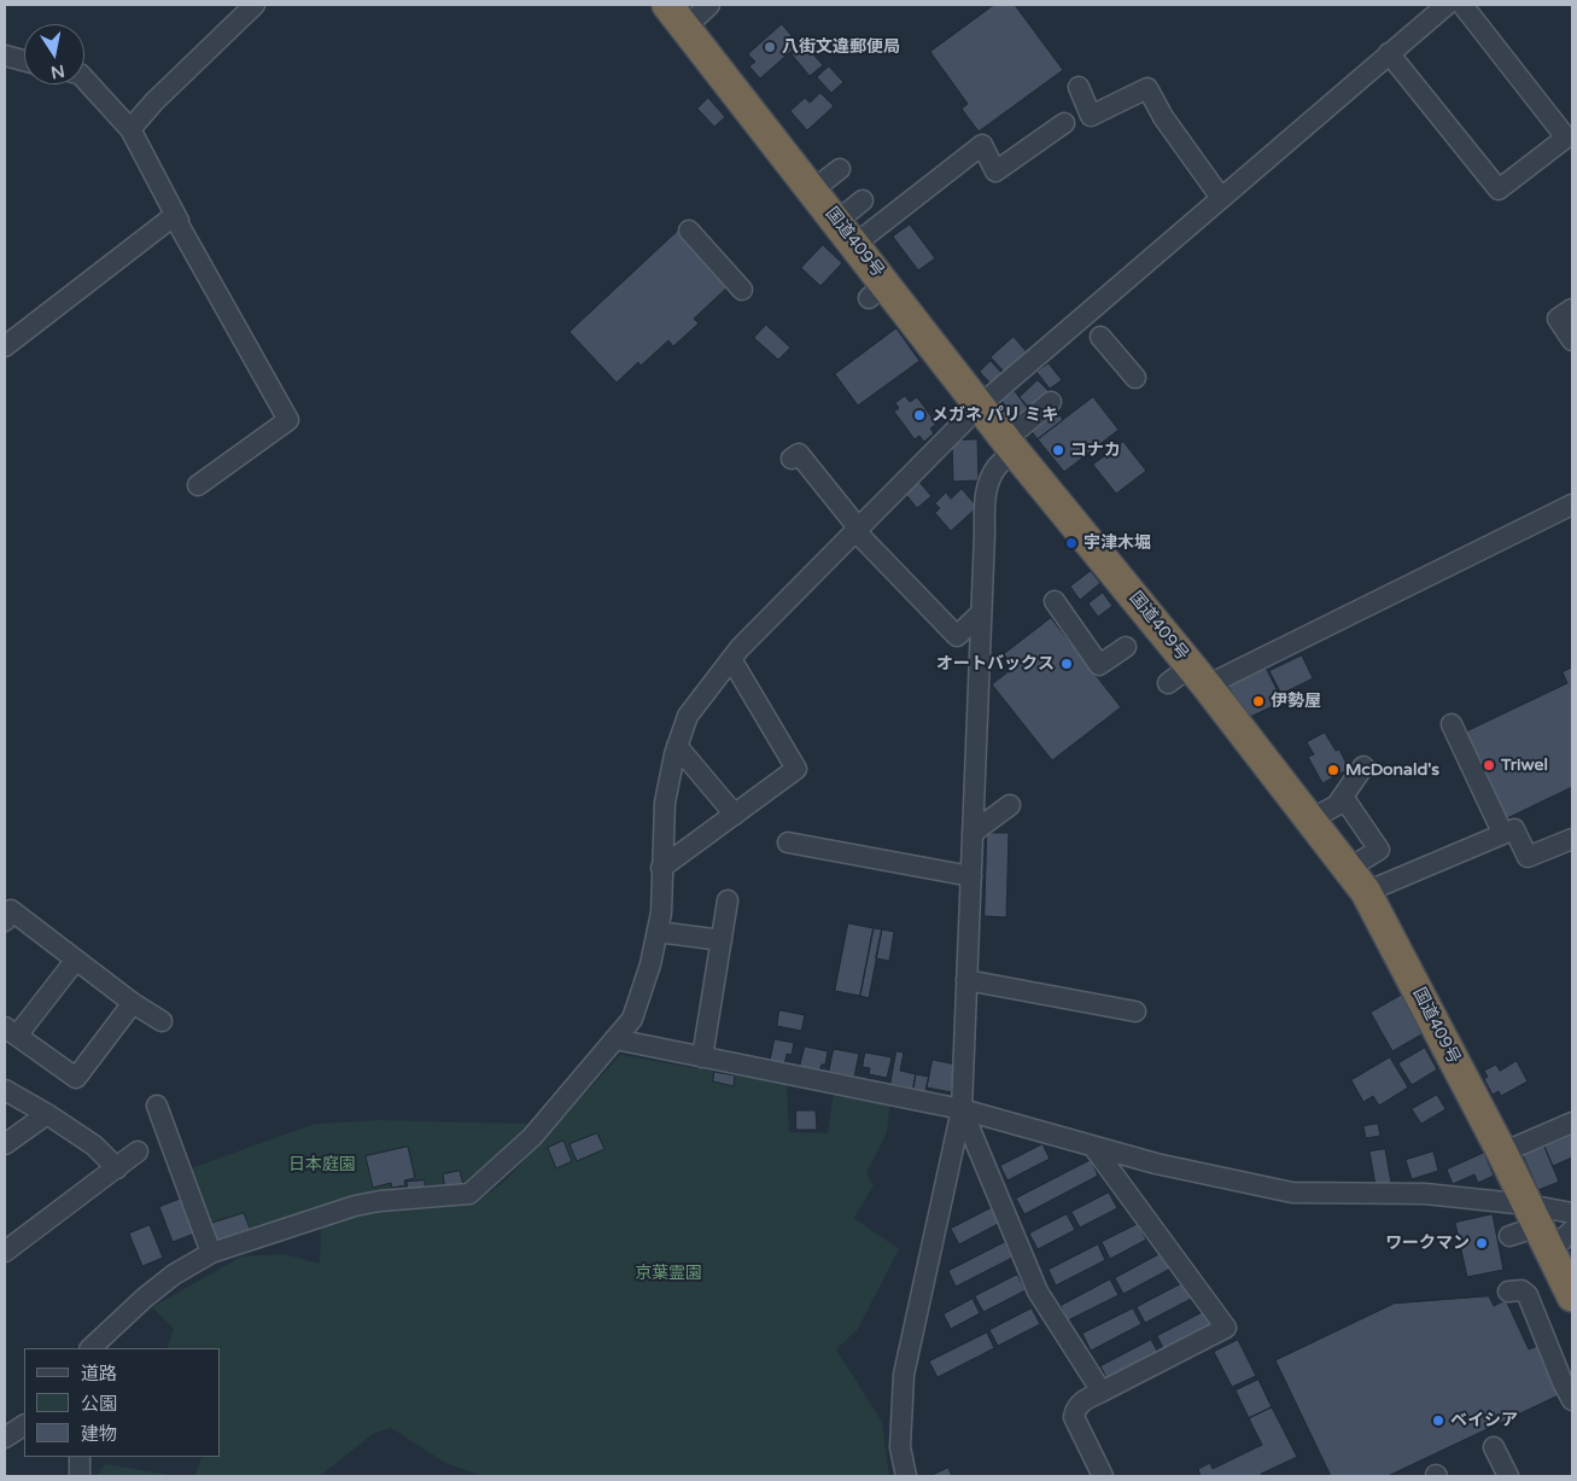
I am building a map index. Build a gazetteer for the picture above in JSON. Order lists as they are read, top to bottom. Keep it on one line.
{"streets":{"highway":["国道409号"]},"parks":["日本庭園","京葉霊園"],"places":["八街文違郵便局","メガネ パリ ミキ","コナカ","宇津木堀","オートバックス","伊勢屋","Triwel","McDonald's","ワークマン","ベイシア"],"legend":["道路","公園","建物"],"north":"bottom"}
